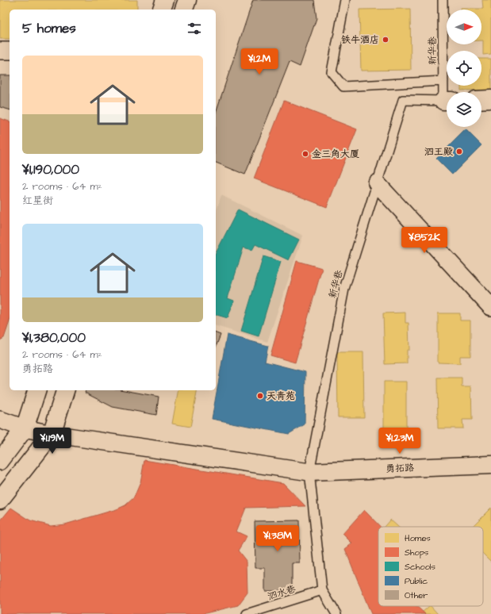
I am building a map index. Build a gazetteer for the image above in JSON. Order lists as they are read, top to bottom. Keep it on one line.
{"streets":{"main road":["勇拓路"],"lane":["新华巷","泗水巷"]},"crossings":[["新华巷","勇拓路"],["新华巷","泗水巷"]],"places":["铁牛酒店","泗王殿","金三角大厦","天青苑"],"legend":["Homes","Shops","Schools","Public","Other"],"north":"right","page":{"heading":"5 homes","list":[{"name":"¥1,190,000","note":"2 rooms · 64 m² · 红星街"},{"name":"¥1,380,000","note":"2 rooms · 64 m² · 勇拓路"}],"price":["¥1.2M","¥852K","¥1.19M","¥1.23M","¥1.38M"]}}
